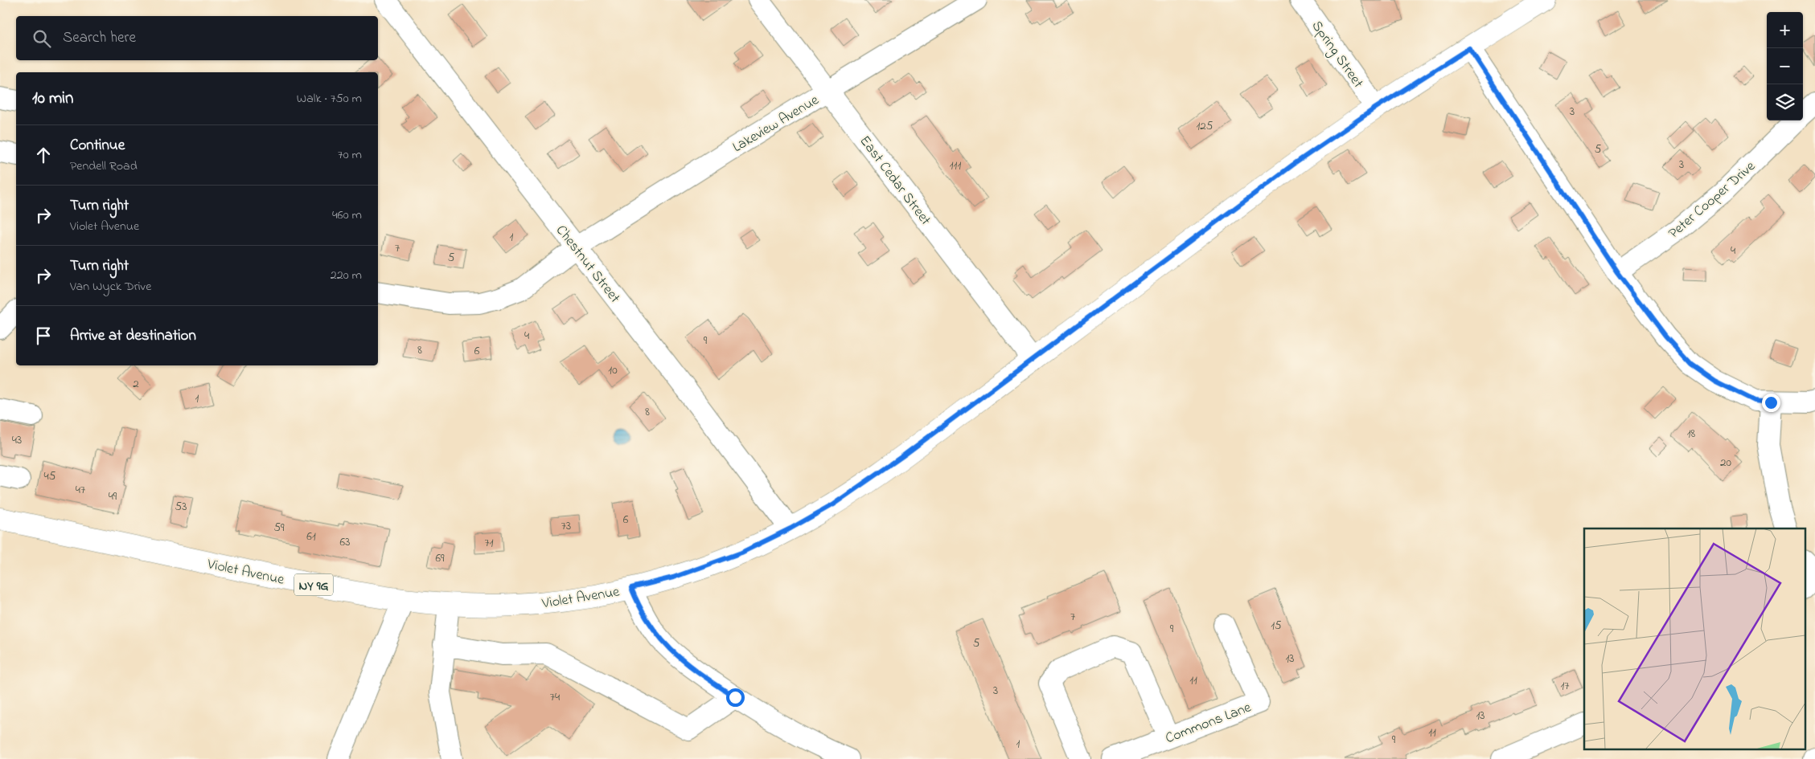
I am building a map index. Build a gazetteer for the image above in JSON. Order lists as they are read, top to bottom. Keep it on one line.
{"streets":{"main road":["Violet Avenue","NY 9G"],"street":["Spring Street","Lakeview Avenue","East Cedar Street","Peter Cooper Drive","Chestnut Street","Commons Lane"]},"crossings":[["Spring Street","Violet Avenue"],["Lakeview Avenue","East Cedar Street"],["Lakeview Avenue","Chestnut Street"],["East Cedar Street","Violet Avenue"],["Chestnut Street","Violet Avenue"]],"house_numbers":["3","125","5","3","111","1","7","4","5","4","9","8","6","10","2","1","8","18","43","20","45","47","49","53","6","73","59","61","63","71","69","7","15","9","5","13","11","17","3","74","13","11","9","1"],"page":{"map_buttons":["+","−"],"search":"Search here","heading":["10 min","Walk · 750 m"],"list":[["Continue","Pendell Road","70 m"],["Turn right","Violet Avenue","460 m"],["Turn right","Van Wyck Drive","220 m"],"Arrive at destination"]}}
